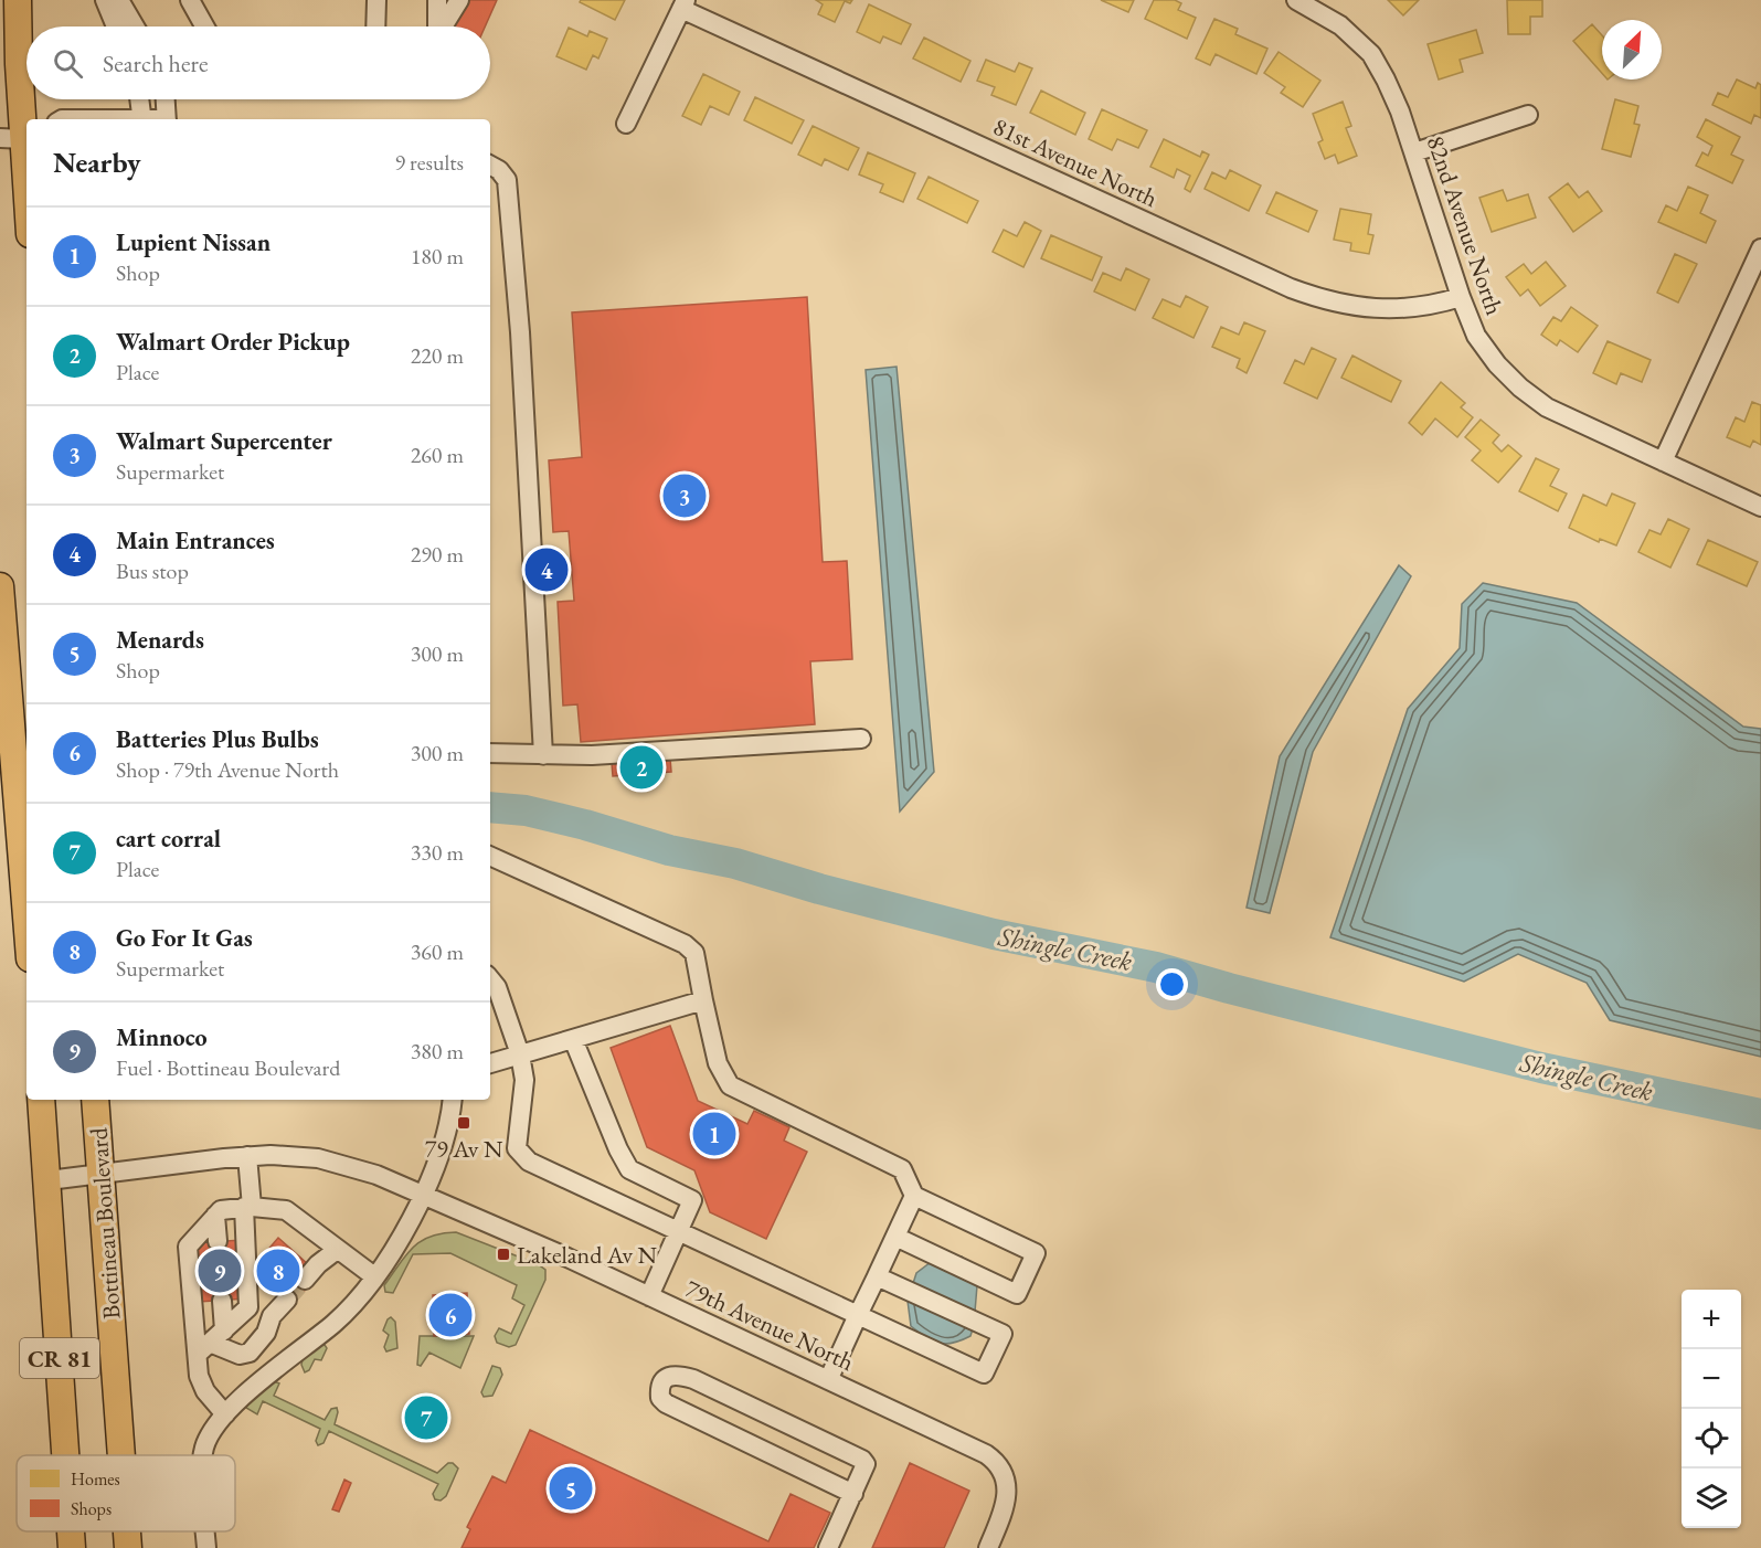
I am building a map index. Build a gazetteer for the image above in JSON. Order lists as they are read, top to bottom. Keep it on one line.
{"streets":{"highway":["Bottineau Boulevard","CR 81"],"street":["81st Avenue North","82nd Avenue North","79th Avenue North"]},"crossings":[["81st Avenue North","82nd Avenue North"],["Bottineau Boulevard","79th Avenue North"],["79th Avenue North","CR 81"]],"water":["Shingle Creek"],"places":{"transit":["79 Av N","Lakeland Av N"]},"legend":["Homes","Shops"],"north":"top right","page":{"search":"Search here","heading":["Nearby","9 results"],"list":[{"mark":"1","name":"Lupient Nissan","note":"Shop","value":"180 m"},{"mark":"2","name":"Walmart Order Pickup","note":"Place","value":"220 m"},{"mark":"3","name":"Walmart Supercenter","note":"Supermarket","value":"260 m"},{"mark":"4","name":"Main Entrances","note":"Bus stop","value":"290 m"},{"mark":"5","name":"Menards","note":"Shop","value":"300 m"},{"mark":"6","name":"Batteries Plus Bulbs","note":"Shop · 79th Avenue North","value":"300 m"},{"mark":"7","name":"cart corral","note":"Place","value":"330 m"},{"mark":"8","name":"Go For It Gas","note":"Supermarket","value":"360 m"},{"mark":"9","name":"Minnoco","note":"Fuel · Bottineau Boulevard","value":"380 m"}],"pins":["3","4","2","1","8","9","6","7","5"],"map_buttons":["+","−"]}}
